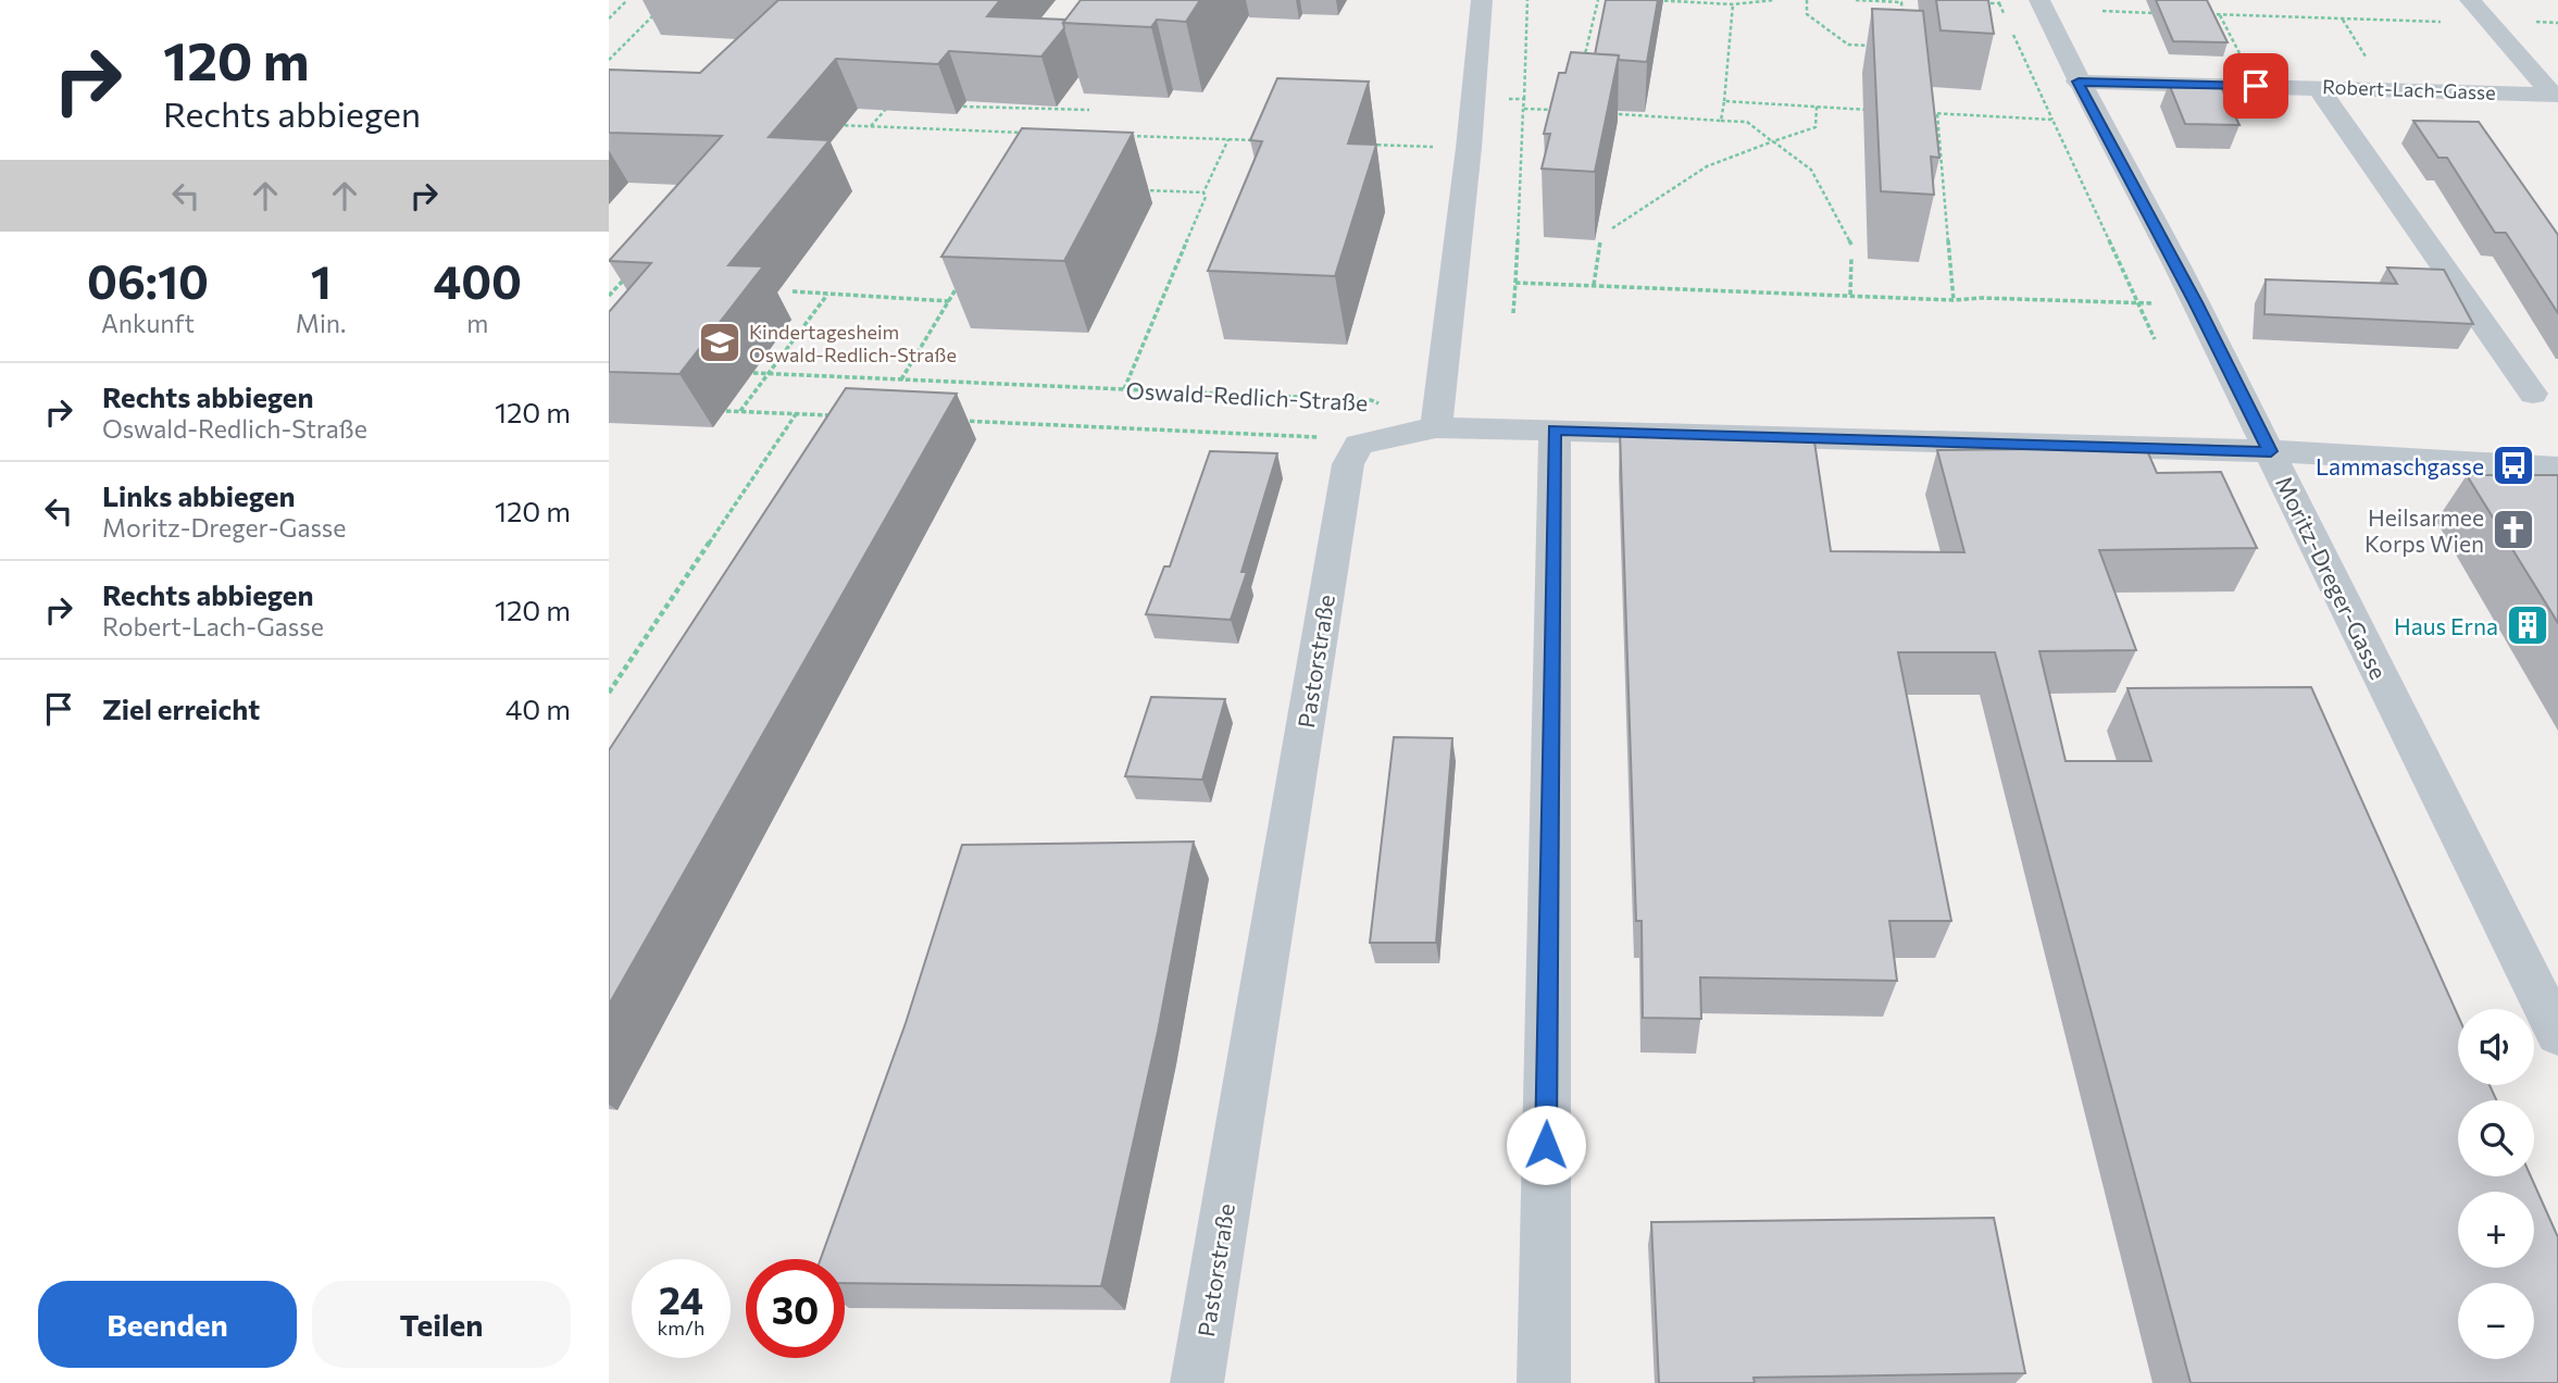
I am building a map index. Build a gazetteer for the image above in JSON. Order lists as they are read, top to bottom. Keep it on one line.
{"streets":{"street":["Robert-Lach-Gasse","Moritz-Dreger-Gasse","Pastorstraße"],"path":["Oswald-Redlich-Straße"]},"crossings":[["Robert-Lach-Gasse","Moritz-Dreger-Gasse"],["Oswald-Redlich-Straße","Pastorstraße"]],"places":{"school or university":["Kindertagesheim Oswald-Redlich-Straße"],"bus stop":["Lammaschgasse"],"church":["Heilsarmee Korps Wien"],"building":["Haus Erna"]},"page":{"turn":["120 m","Rechts abbiegen"],"eta":["06:10","Ankunft","1","Min.","400","m"],"list":[{"name":"Rechts abbiegen","note":"Oswald-Redlich-Straße","value":"120 m"},{"name":"Links abbiegen","note":"Moritz-Dreger-Gasse","value":"120 m"},{"name":"Rechts abbiegen","note":"Robert-Lach-Gasse","value":"120 m"},{"name":"Ziel erreicht","value":"40 m"}],"map_buttons":["+","−"],"speed":"24 km/h","limit":"30","buttons":["Beenden","Teilen"]}}
